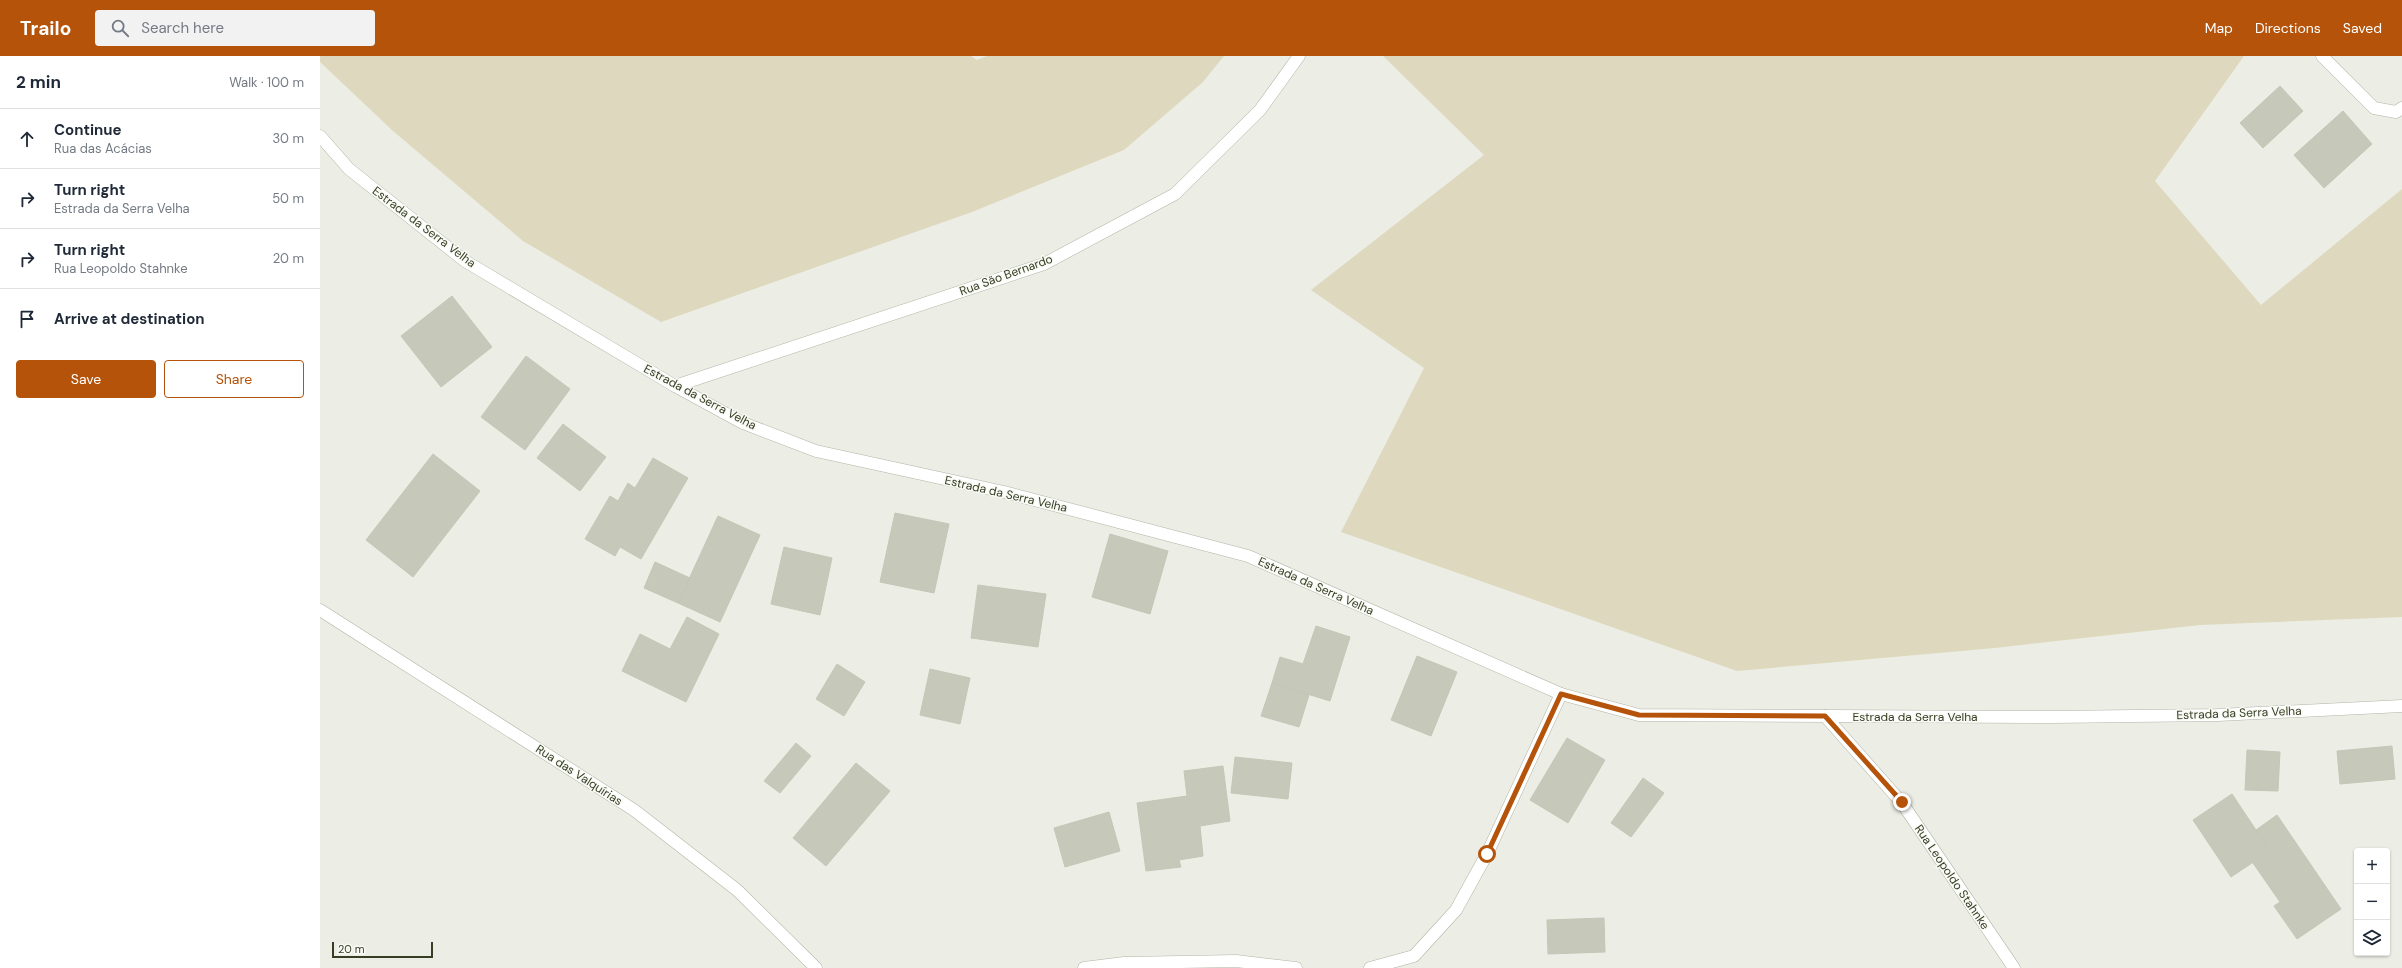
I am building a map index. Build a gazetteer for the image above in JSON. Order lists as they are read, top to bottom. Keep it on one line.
{"streets":{"street":["Estrada da Serra Velha","Rua São Bernardo","Rua das Valquírias","Rua Leopoldo Stahnke"]},"crossings":[["Estrada da Serra Velha","Rua São Bernardo"],["Estrada da Serra Velha","Rua Leopoldo Stahnke"]],"scale_bar":"20 m","page":{"header":"Trailo","search":"Search here","nav":["Map","Directions","Saved"],"heading":["2 min","Walk · 100 m"],"list":[["Continue","Rua das Acácias","30 m"],["Turn right","Estrada da Serra Velha","50 m"],["Turn right","Rua Leopoldo Stahnke","20 m"],"Arrive at destination"],"buttons":["Save","Share"],"map_buttons":["+","−"],"scale":"20 m"}}
